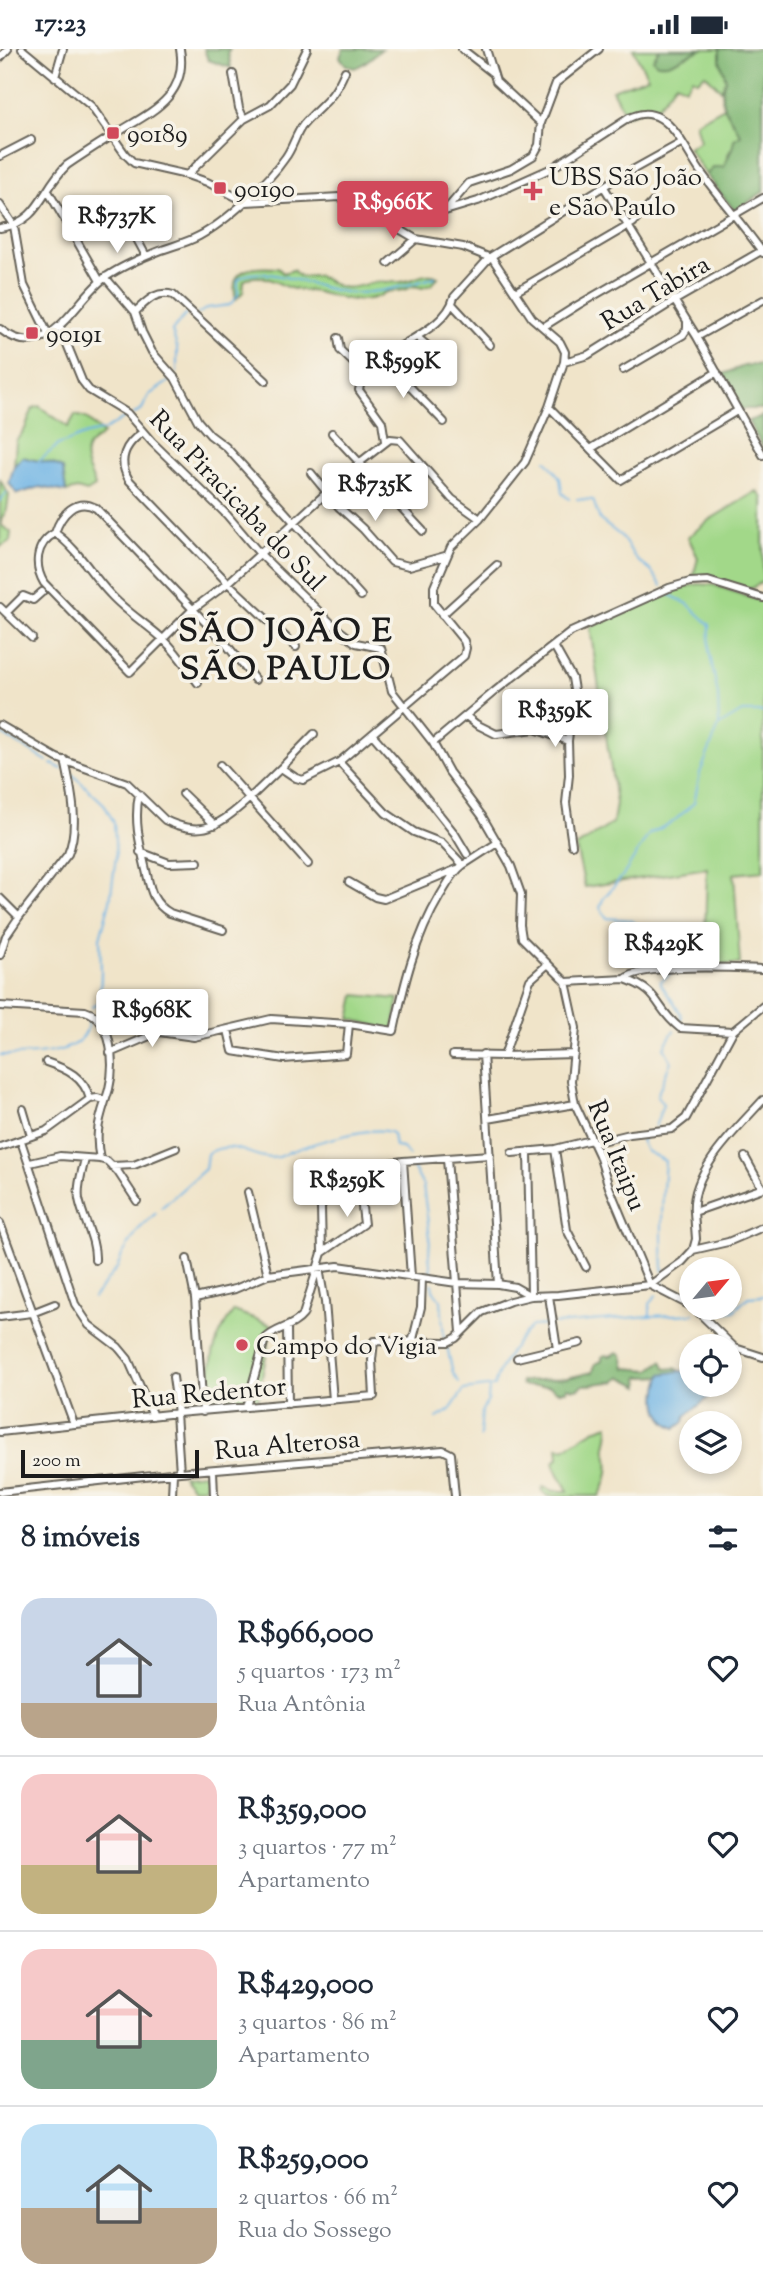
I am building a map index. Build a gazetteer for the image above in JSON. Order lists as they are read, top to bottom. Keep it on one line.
{"streets":{"street":["Rua Tabira","Rua Piracicaba do Sul","Rua Itaipu","Rua Redentor","Rua Alterosa"]},"districts":["SÃO JOÃO E SÃO PAULO"],"places":{"transit":["90189","90190","90191"],"health":["UBS São João e São Paulo"],"other":["Campo do Vigia"]},"scale_bar":"200 m","north":"top right","page":{"status":"17:23","price":["R$966K","R$737K","R$599K","R$735K","R$359K","R$429K","R$968K","R$259K"],"scale":"200 m","heading":"8 imóveis","list":[{"name":"R$966,000","note":"5 quartos · 173 m² · Rua Antônia"},{"name":"R$359,000","note":"3 quartos · 77 m² · Apartamento"},{"name":"R$429,000","note":"3 quartos · 86 m² · Apartamento"},{"name":"R$259,000","note":"2 quartos · 66 m² · Rua do Sossego"}]}}
